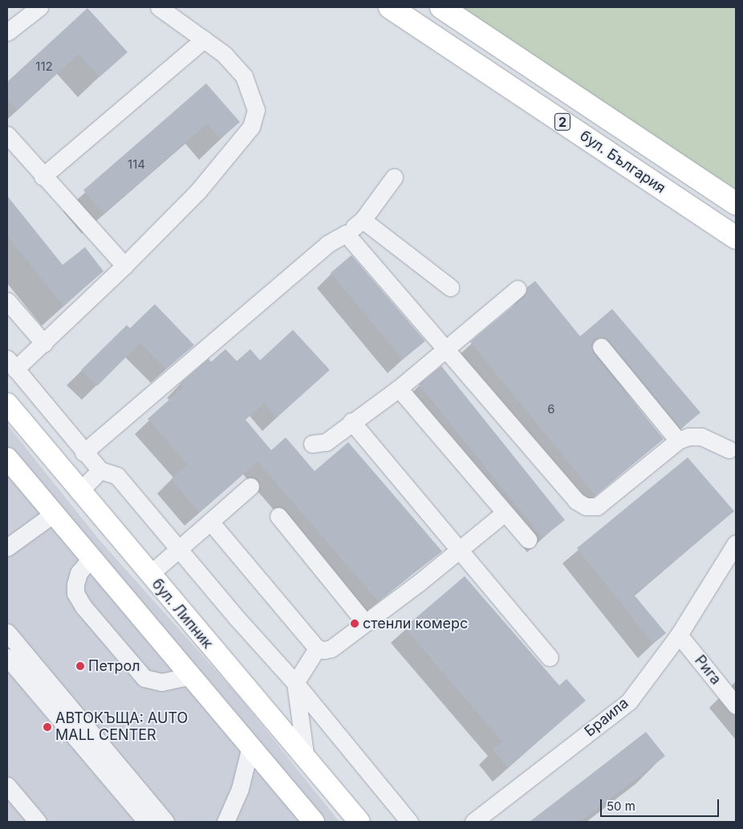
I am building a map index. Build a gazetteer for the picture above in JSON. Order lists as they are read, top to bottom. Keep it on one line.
{"streets":{"highway":["2","бул. България"],"main road":["бул. Липник"],"street":["Рига","Браила"]},"crossings":[["Рига","Браила"]],"places":["стенли комерс","Петрол","АВТОКЪЩА: AUTO MALL CENTER"],"house_numbers":["112","114","6"],"scale_bar":"50 m"}
